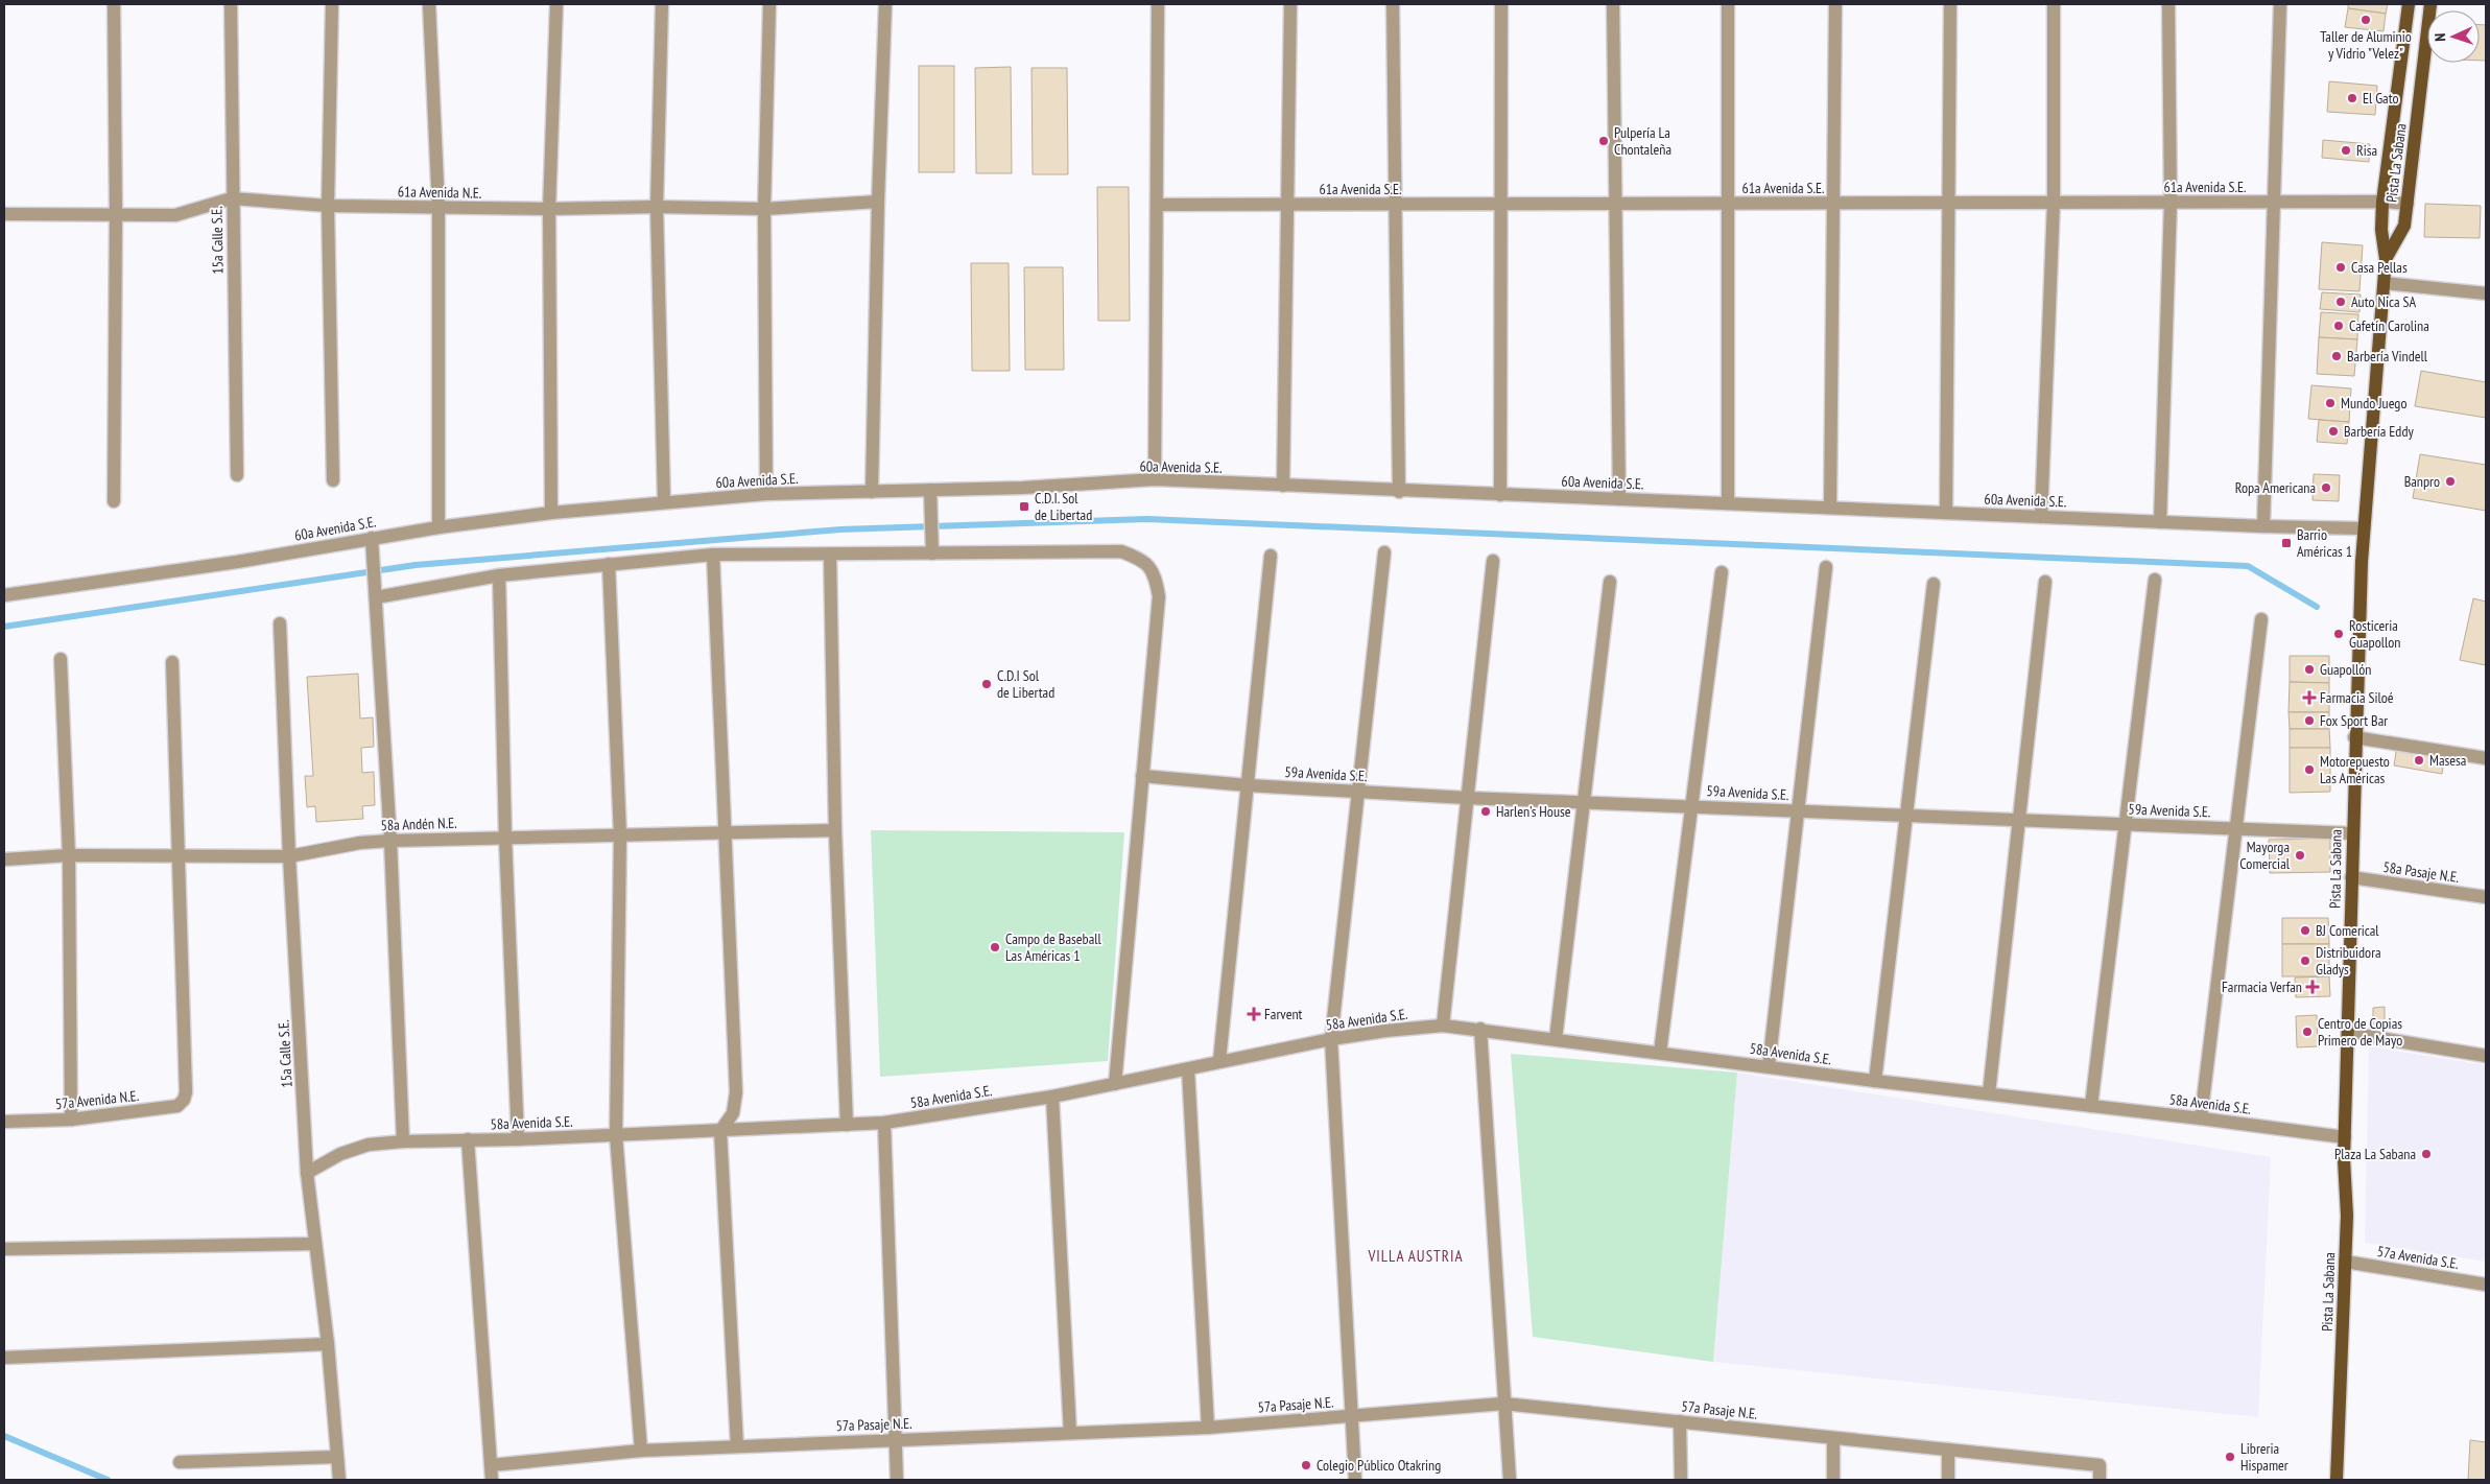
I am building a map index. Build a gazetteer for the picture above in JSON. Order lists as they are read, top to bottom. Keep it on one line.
{"streets":{"main road":["Pista La Sabana"],"street":["61a Avenida S.E.","61a Avenida N.E.","15a Calle S.E.","60a Avenida S.E.","59a Avenida S.E.","58a Andén N.E.","58a Pasaje N.E.","58a Avenida S.E.","57a Avenida N.E.","57a Avenida S.E.","57a Pasaje N.E."]},"crossings":[["Pista La Sabana","61a Avenida S.E."],["Pista La Sabana","60a Avenida S.E."],["Pista La Sabana","59a Avenida S.E."],["Pista La Sabana","58a Pasaje N.E."],["Pista La Sabana","58a Avenida S.E."],["Pista La Sabana","57a Avenida S.E."],["61a Avenida N.E.","15a Calle S.E."],["15a Calle S.E.","58a Andén N.E."],["15a Calle S.E.","58a Avenida S.E."],["58a Andén N.E.","57a Avenida N.E."]],"districts":["VILLA AUSTRIA"],"places":{"other":["Taller de Aluminio y Vidrio \"Velez\"","El Gato","Pulpería La Chontaleña","Risa","Casa Pellas","Auto Nica SA","Cafetín Carolina","Barbería Vindell","Mundo Juego","Barbería Eddy","Banpro","Ropa Americana","Rosticeria Guapollon","Guapollón","C.D.I Sol de Libertad","Fox Sport Bar","Masesa","Motorepuesto Las Américas","Harlen’s House","Mayorga Comercial","BJ Comerical","Campo de Baseball Las Américas 1","Distribuidora Gladys","Centro de Copias Primero de Mayo","Plaza La Sabana","Libreria Hispamer","Colegio Público Otakring"],"transit":["C.D.I. Sol de Libertad","Barrio Américas 1"],"health":["Farmacia Siloé","Farmacia Verfan","Farvent"]},"north":"left"}
